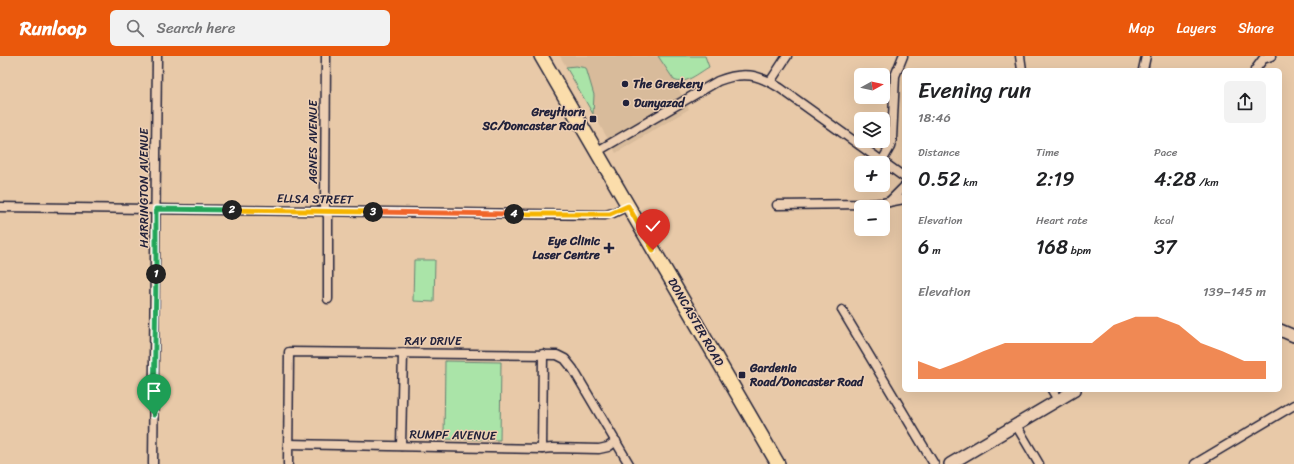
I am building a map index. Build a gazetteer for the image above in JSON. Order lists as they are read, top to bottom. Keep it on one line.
{"streets":{"main road":["DONCASTER ROAD"],"street":["AGNES AVENUE","HARRINGTON AVENUE","ELLSA STREET","RAY DRIVE","RUMPF AVENUE"]},"crossings":[["AGNES AVENUE","ELLSA STREET"],["HARRINGTON AVENUE","ELLSA STREET"],["ELLSA STREET","DONCASTER ROAD"],["RAY DRIVE","RUMPF AVENUE"]],"places":{"other":["The Greekery","Dunyazad"],"transit":["Greythorn SC/Doncaster Road","Gardenia Road/Doncaster Road"],"health":["Eye Clinic Laser Centre"]},"north":"right","page":{"header":"Runloop","search":"Search here","nav":["Map","Layers","Share"],"map_buttons":["+","−"],"heading":["Evening run","18:46"],"stats":[["Distance","0.52 km"],["Time","2:19"],["Pace","4:28 /km"],["Elevation","6 m"],["Heart rate","168 bpm"],["kcal","37"]],"pins":["2","3","4","1"],"chart":["Elevation","139–145 m"]}}
